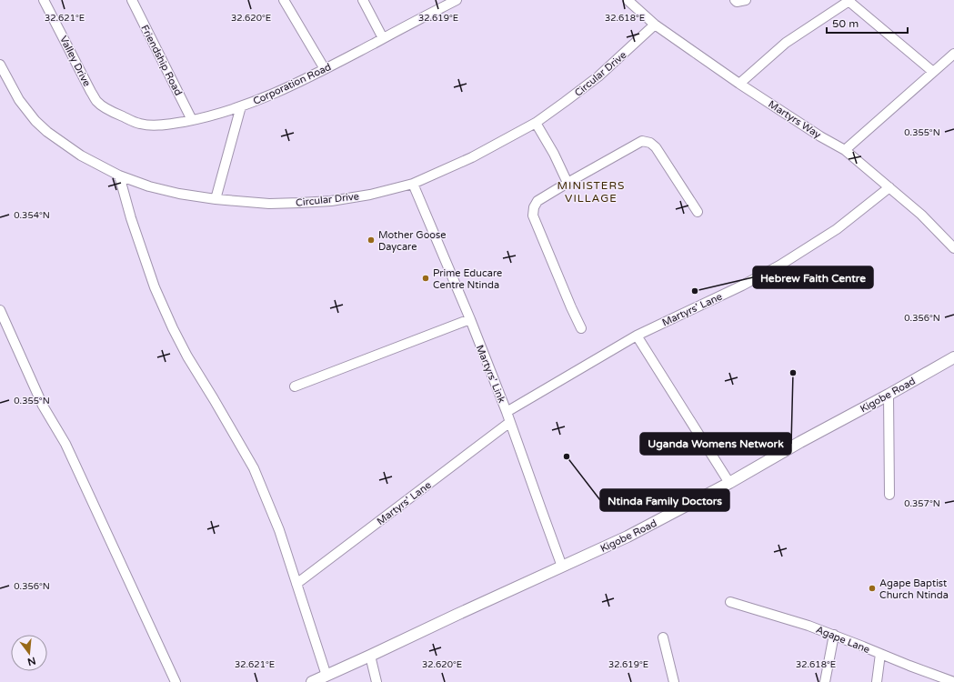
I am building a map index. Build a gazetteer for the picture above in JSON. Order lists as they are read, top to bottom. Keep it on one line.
{"streets":{"street":["Friendship Road","Valley Drive","Circular Drive","Corporation Road","Martyrs Way","Martyrs' Lane","Martyrs' Link","Kigobe Road","Agape Lane"]},"crossings":[["Friendship Road","Corporation Road"],["Valley Drive","Corporation Road"],["Circular Drive","Martyrs Way"],["Circular Drive","Martyrs' Link"],["Martyrs Way","Martyrs' Lane"],["Martyrs' Lane","Martyrs' Link"],["Martyrs' Link","Kigobe Road"]],"districts":["MINISTERS VILLAGE"],"places":["Mother Goose Daycare","Prime Educare Centre Ntinda","Hebrew Faith Centre","Uganda Womens Network","Ntinda Family Doctors","Agape Baptist Church Ntinda"],"scale_bar":"50 m","north":"bottom","coordinates":["32.621°E","32.620°E","32.619°E","32.618°E","0.355°N","0.354°N","0.356°N","0.357°N"]}
